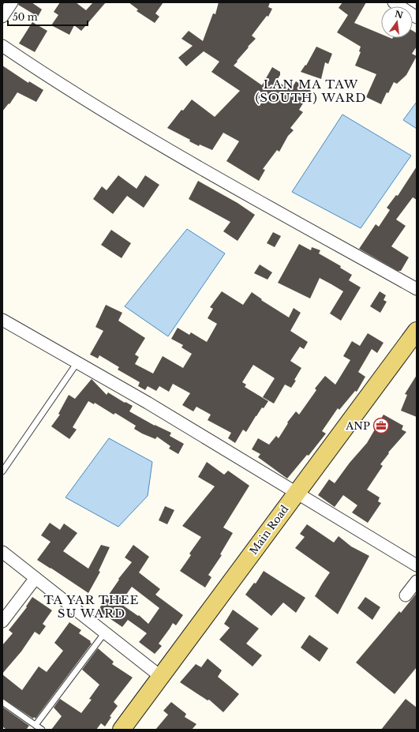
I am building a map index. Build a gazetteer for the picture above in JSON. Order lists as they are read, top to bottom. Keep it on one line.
{"streets":{"main road":["Main Road"]},"districts":["LAN MA TAW (SOUTH) WARD","TA YAR THEE SU WARD"],"places":{"office":["ANP"]},"scale_bar":"50 m","north":"top"}
